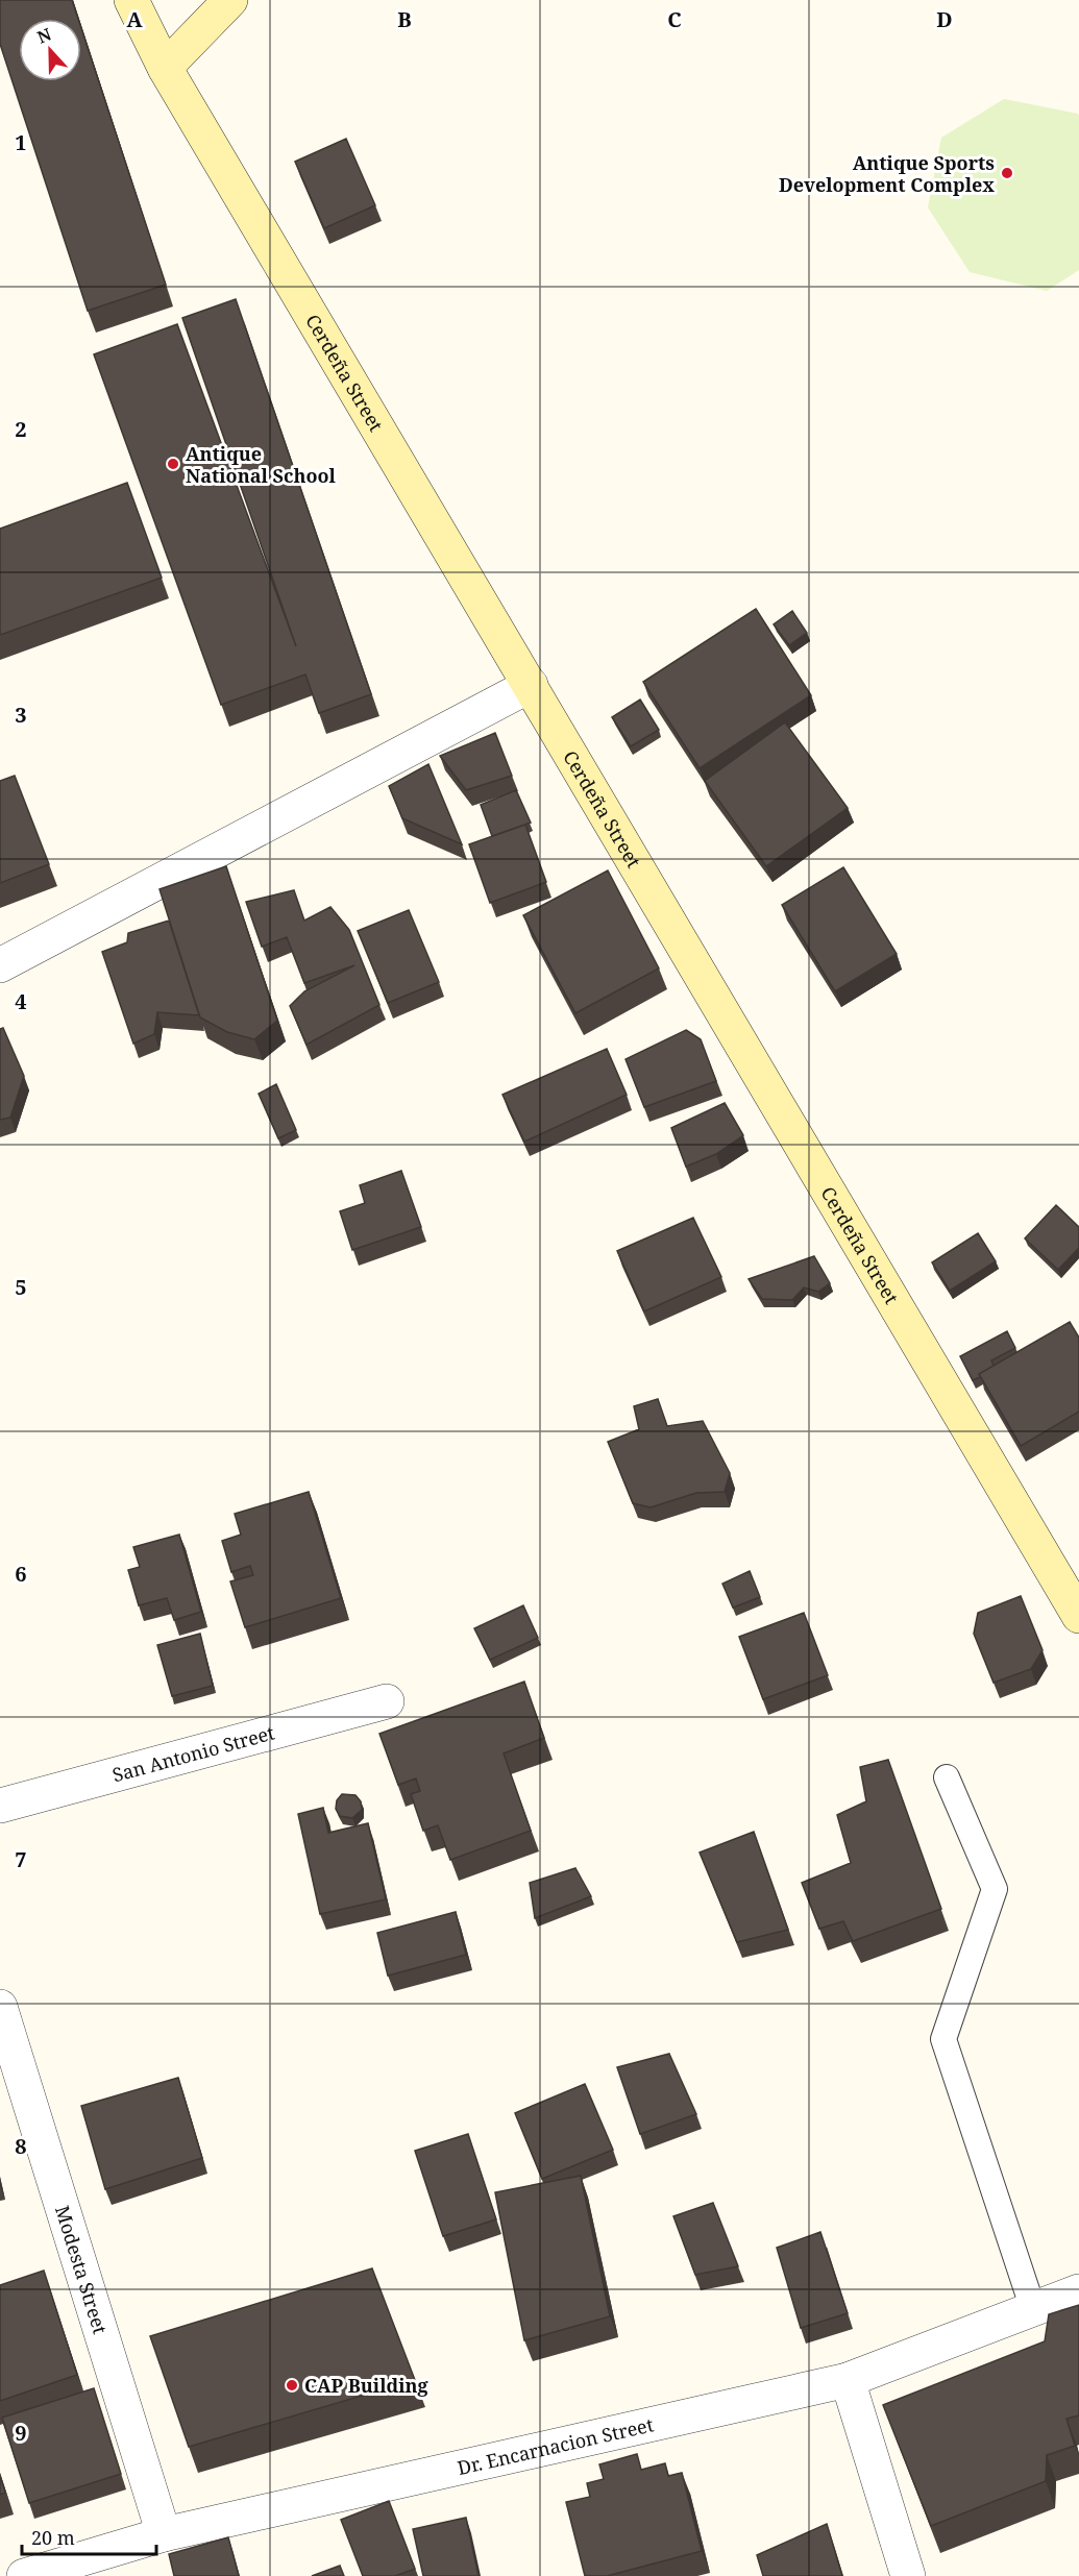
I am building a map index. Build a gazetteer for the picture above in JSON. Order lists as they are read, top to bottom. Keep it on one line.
{"streets":{"main road":["Cerdeña Street"],"street":["San Antonio Street","Modesta Street","Dr. Encarnacion Street"]},"crossings":[["Modesta Street","Dr. Encarnacion Street"]],"places":["Antique Sports Development Complex","Antique National School","CAP Building"],"scale_bar":"20 m","north":"top","grid":{"columns":["A","B","C","D"],"rows":["1","2","3","4","5","6","7","8","9"]}}
